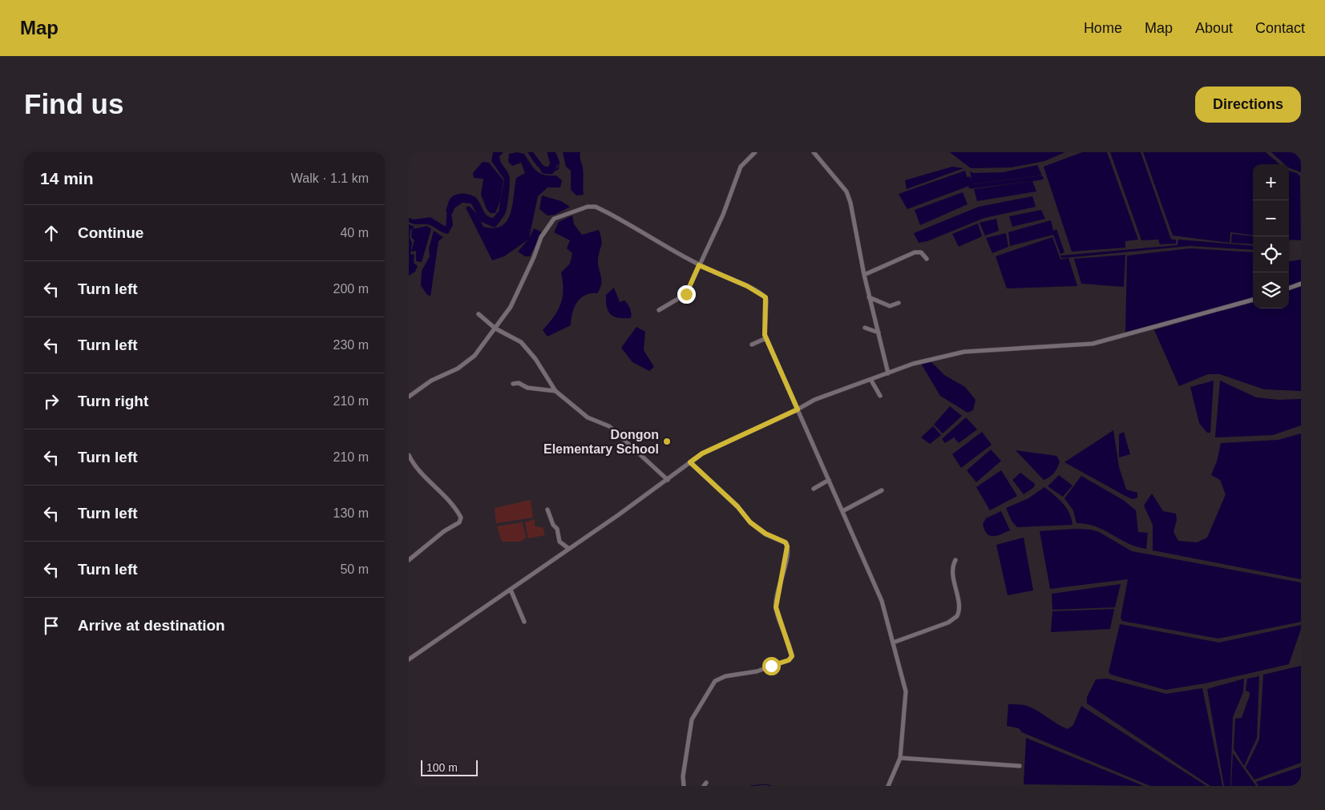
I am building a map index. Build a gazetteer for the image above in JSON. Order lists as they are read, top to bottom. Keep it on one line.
{"places":["Dongon Elementary School"],"scale_bar":"100 m","page":{"header":"Map","nav":["Home","Map","About","Contact"],"buttons":"Directions","title":"Find us","heading":["14 min","Walk · 1.1 km"],"map_buttons":["+","−"],"list":[["Continue","40 m"],["Turn left","200 m"],["Turn left","230 m"],["Turn right","210 m"],["Turn left","210 m"],["Turn left","130 m"],["Turn left","50 m"],"Arrive at destination"],"scale":"100 m"}}
